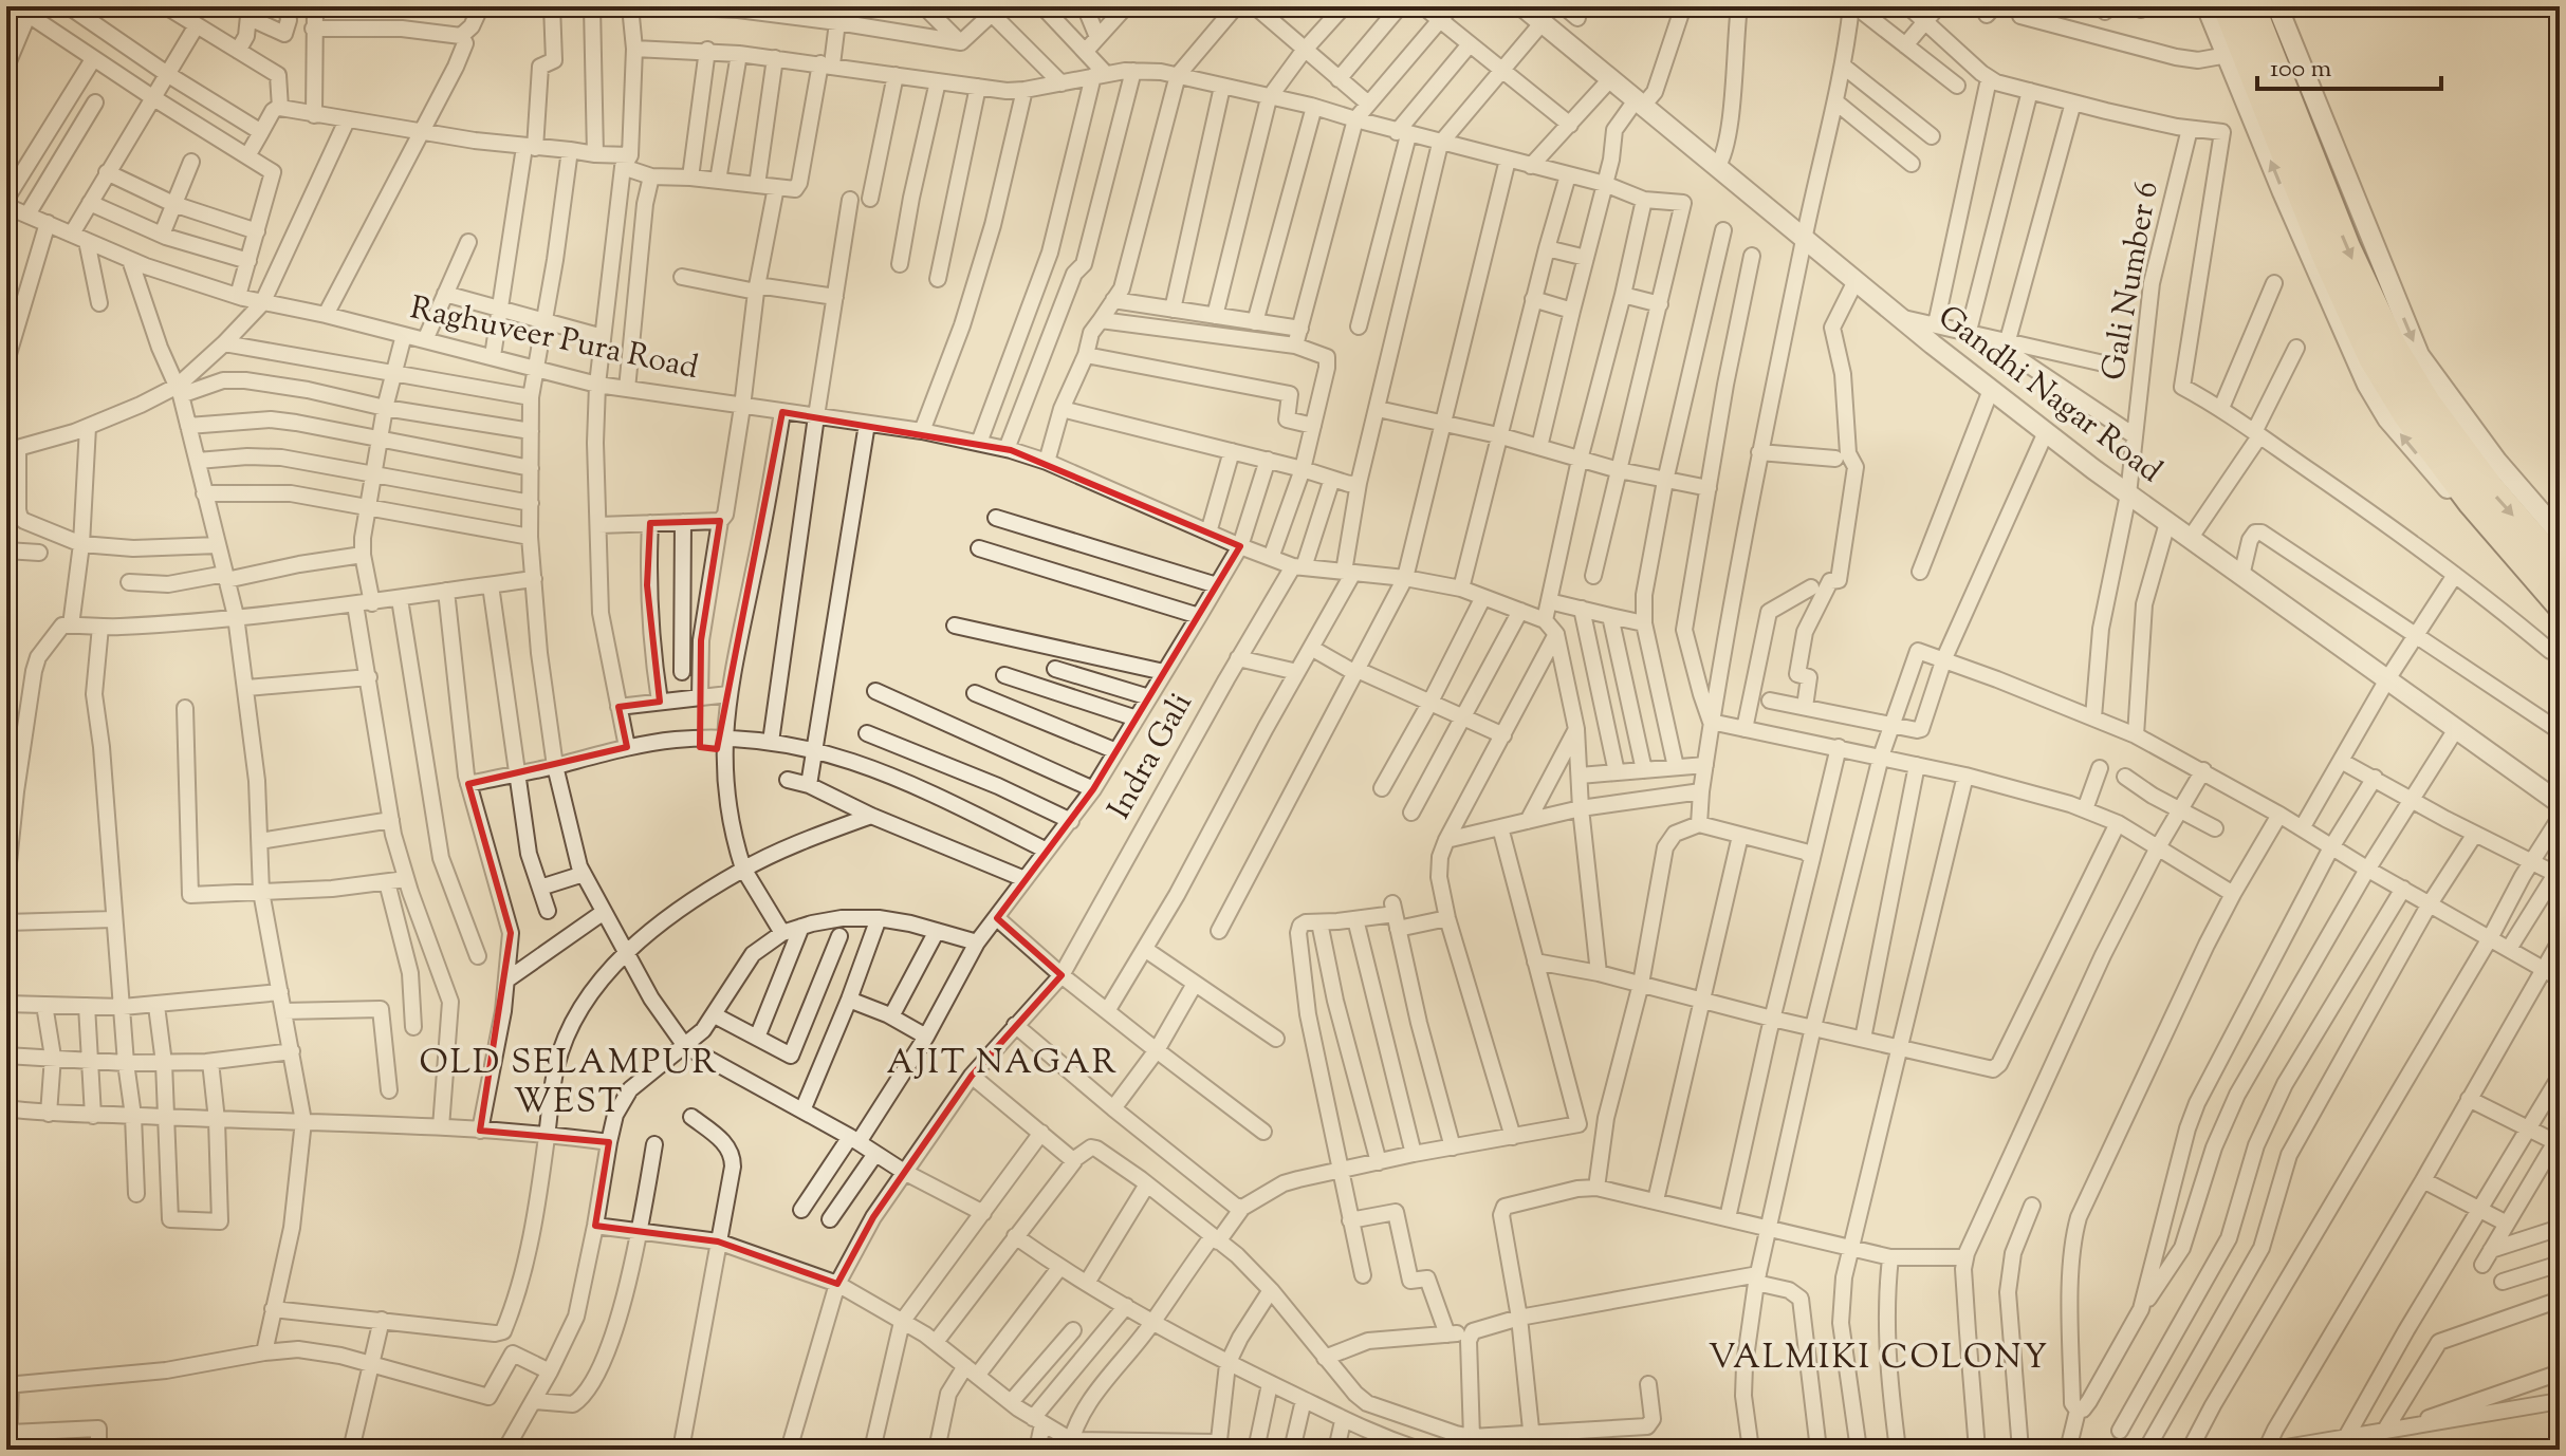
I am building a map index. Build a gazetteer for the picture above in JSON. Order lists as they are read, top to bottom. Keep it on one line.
{"streets":{"street":["Gali Number 6","Raghuveer Pura Road","Gandhi Nagar Road","Indra Gali"]},"crossings":[["Gali Number 6","Gandhi Nagar Road"]],"districts":["OLD SELAMPUR WEST","AJIT NAGAR","VALMIKI COLONY"],"scale_bar":"100 m"}
